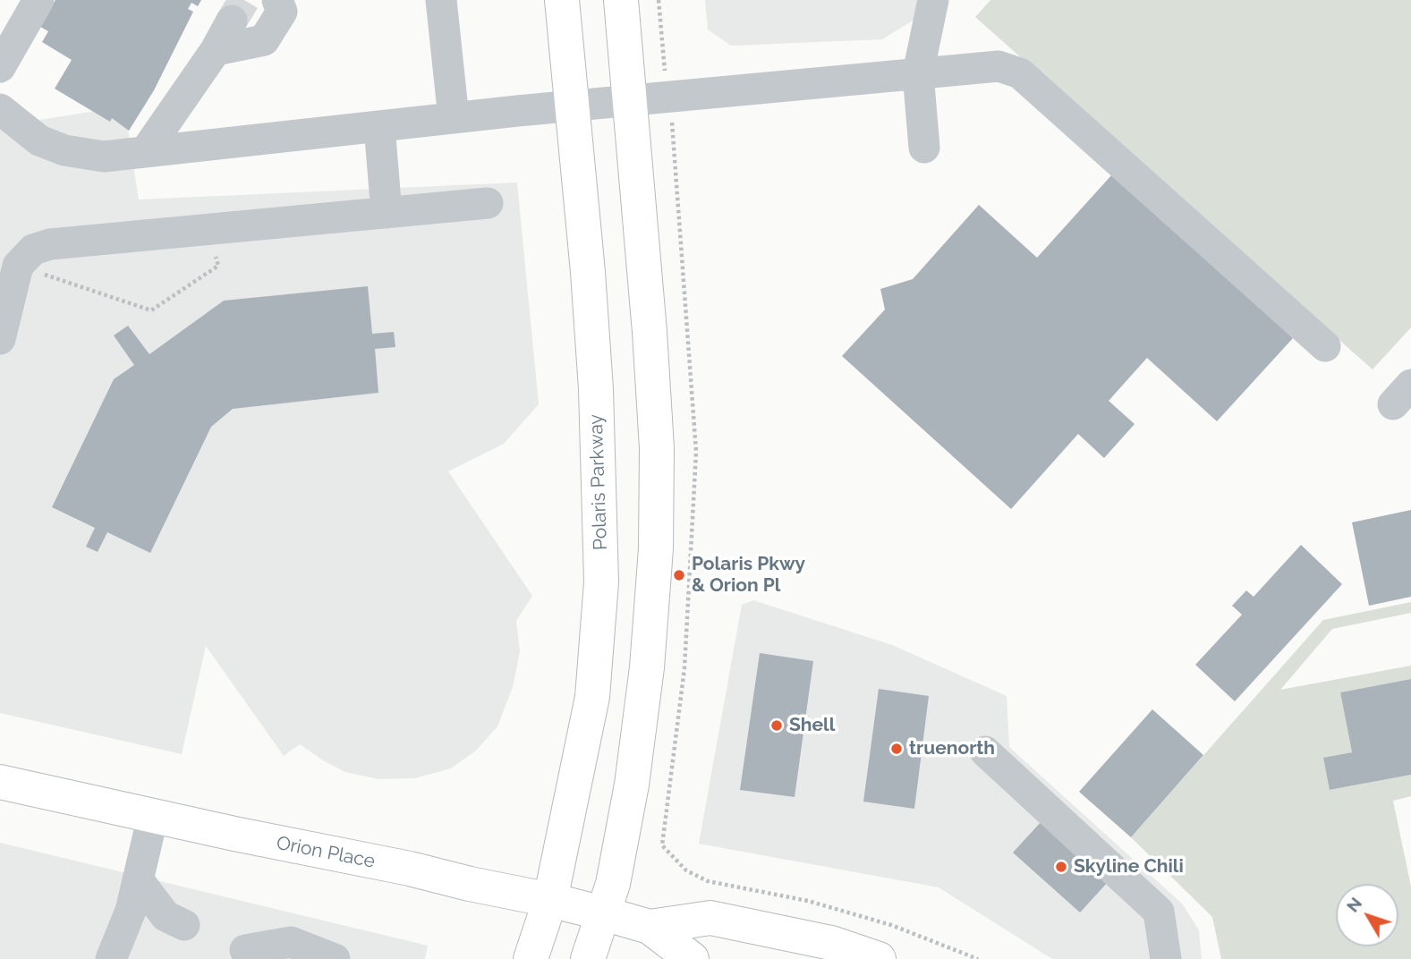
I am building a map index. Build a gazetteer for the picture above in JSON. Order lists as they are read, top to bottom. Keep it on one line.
{"streets":{"main road":["Polaris Parkway","Orion Place"]},"crossings":[["Polaris Parkway","Orion Place"]],"places":["Polaris Pkwy & Orion Pl","Shell","truenorth","Skyline Chili"],"north":"top left"}
